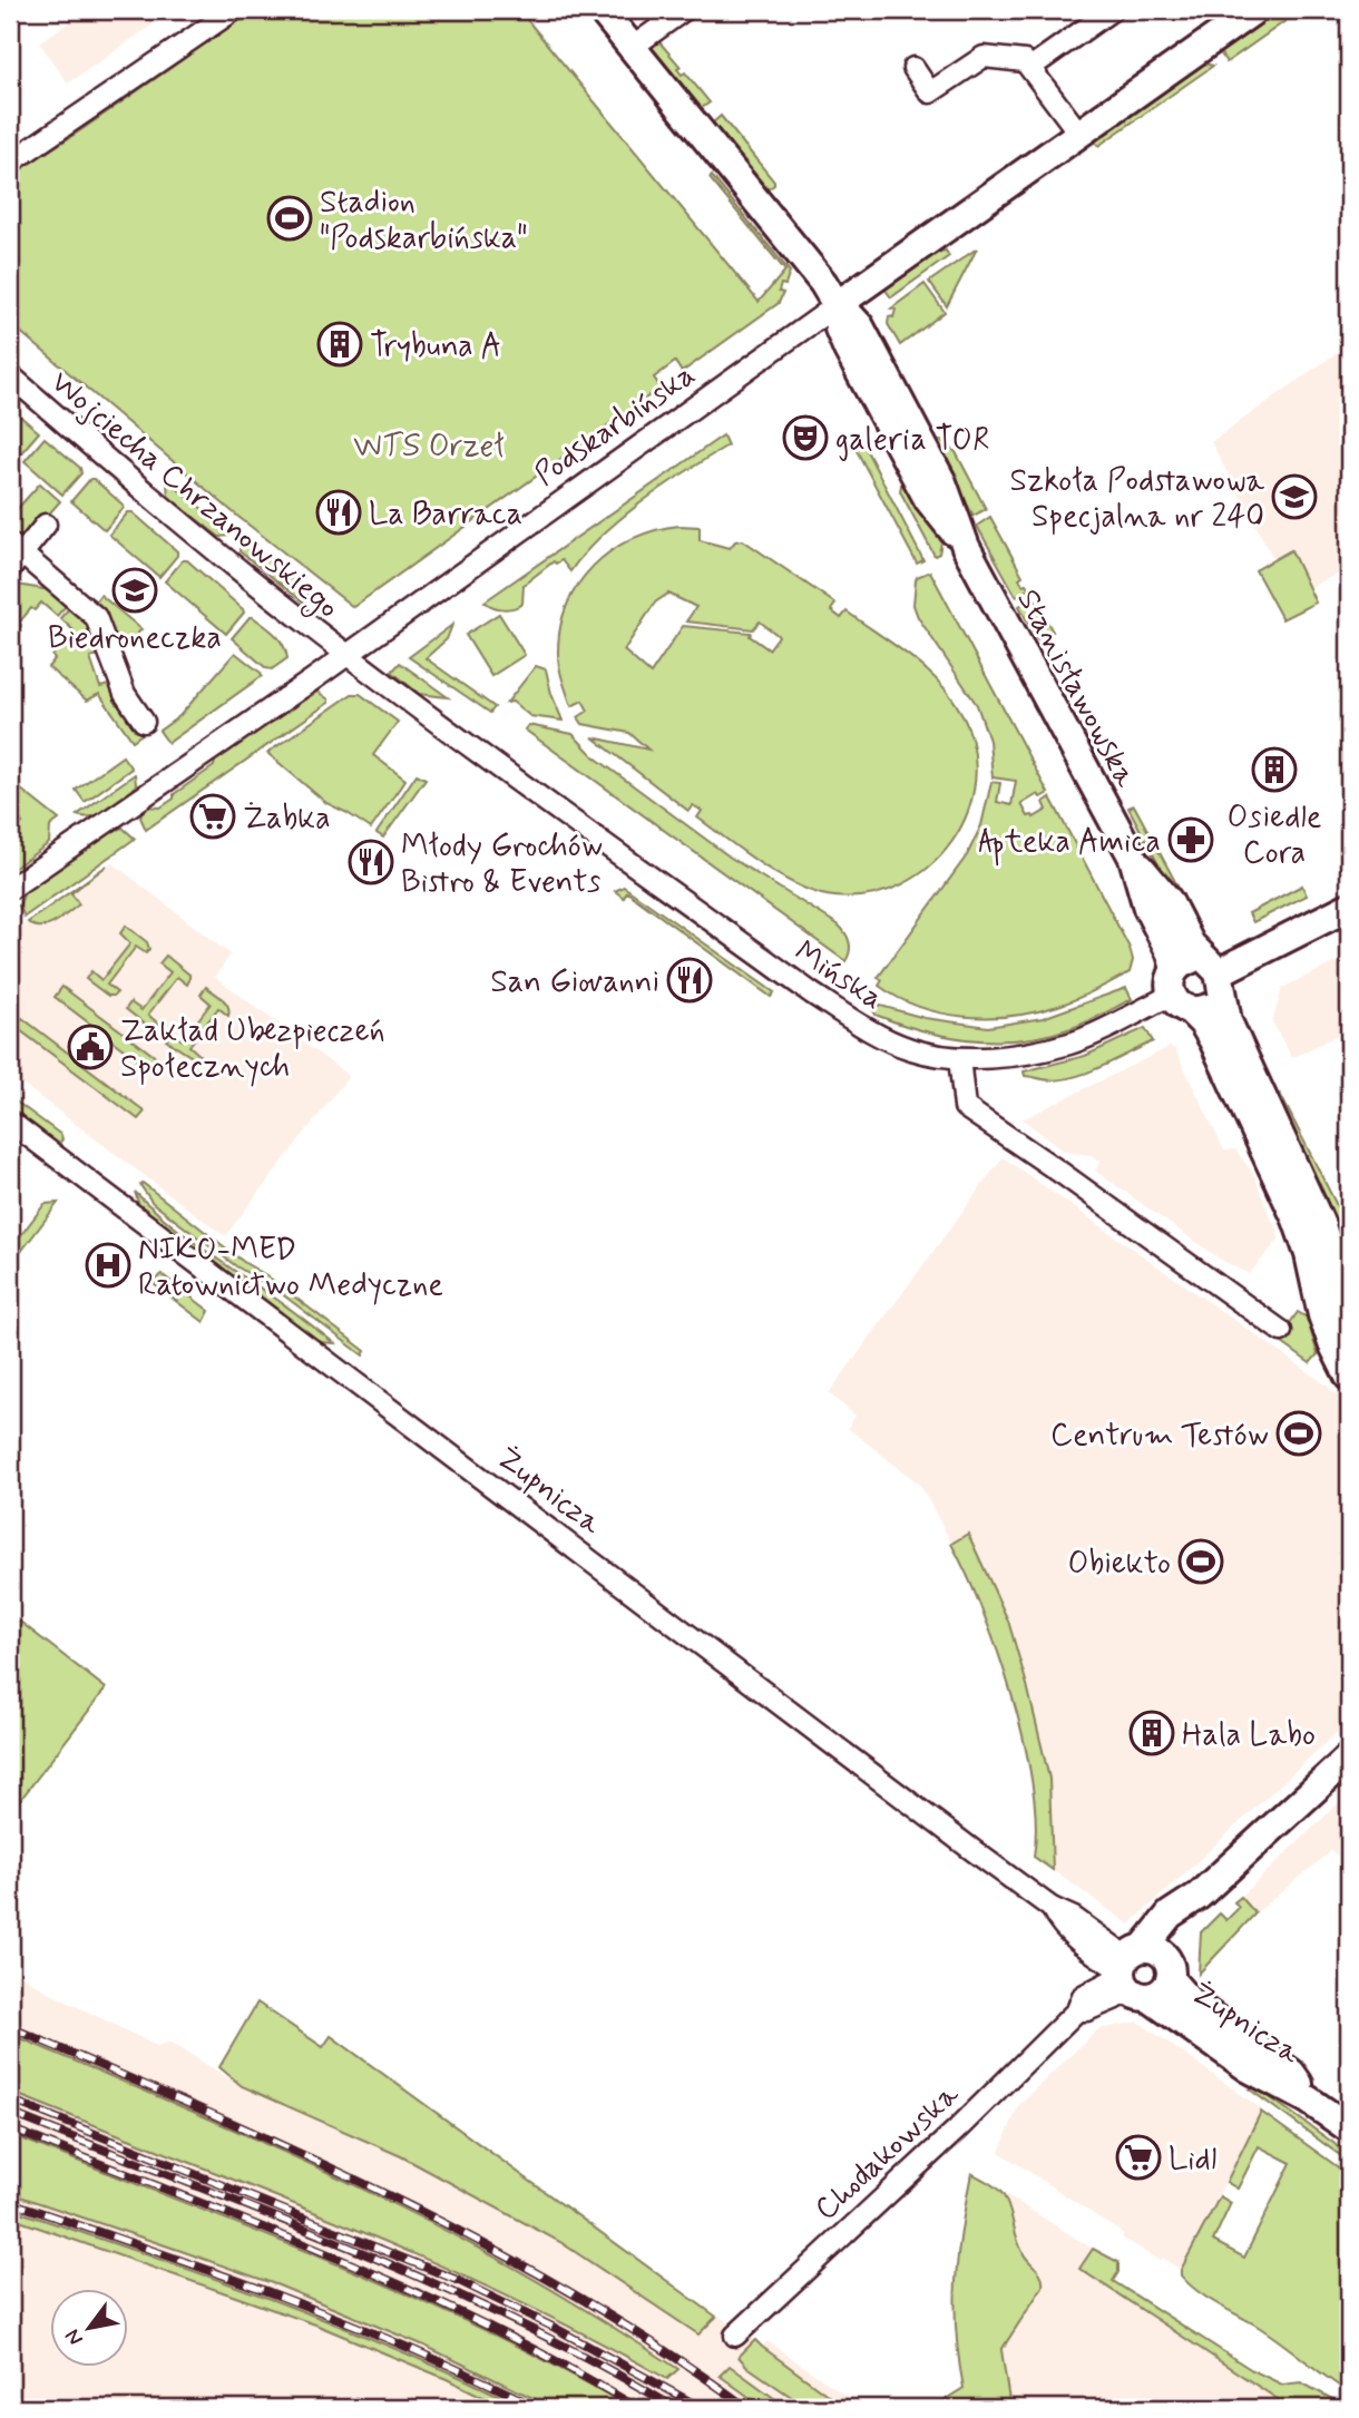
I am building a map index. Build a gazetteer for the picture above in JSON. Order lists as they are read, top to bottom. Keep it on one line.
{"streets":{"street":["Podskarbińska","Wojciecha Chrzanowskiego","Stanisławowska","Mińska","Żupnicza","Chodakowska"]},"crossings":[["Podskarbińska","Wojciecha Chrzanowskiego"],["Podskarbińska","Stanisławowska"],["Podskarbińska","Mińska"],["Wojciecha Chrzanowskiego","Mińska"],["Stanisławowska","Mińska"],["Żupnicza","Chodakowska"]],"parks":["WTS Orzeł"],"places":{"sports":["Stadion \"Podskarbińska\"","Centrum Testów","Obiekto"],"building":["Trybuna A","Osiedle Cora","Hala Labo"],"theatre":["galeria TOR"],"school or university":["Szkoła Podstawowa Specjalna nr 240","Biedroneczka"],"restaurant":["La Barraca","Młody Grochów Bistro & Events","San Giovanni"],"supermarket":["Żabka","Lidl"],"pharmacy":["Apteka Amica"],"public building":["Zakład Ubezpieczeń Społecznych"],"hospital":["NIKO-MED Ratownictwo Medyczne"]},"north":"bottom left"}
